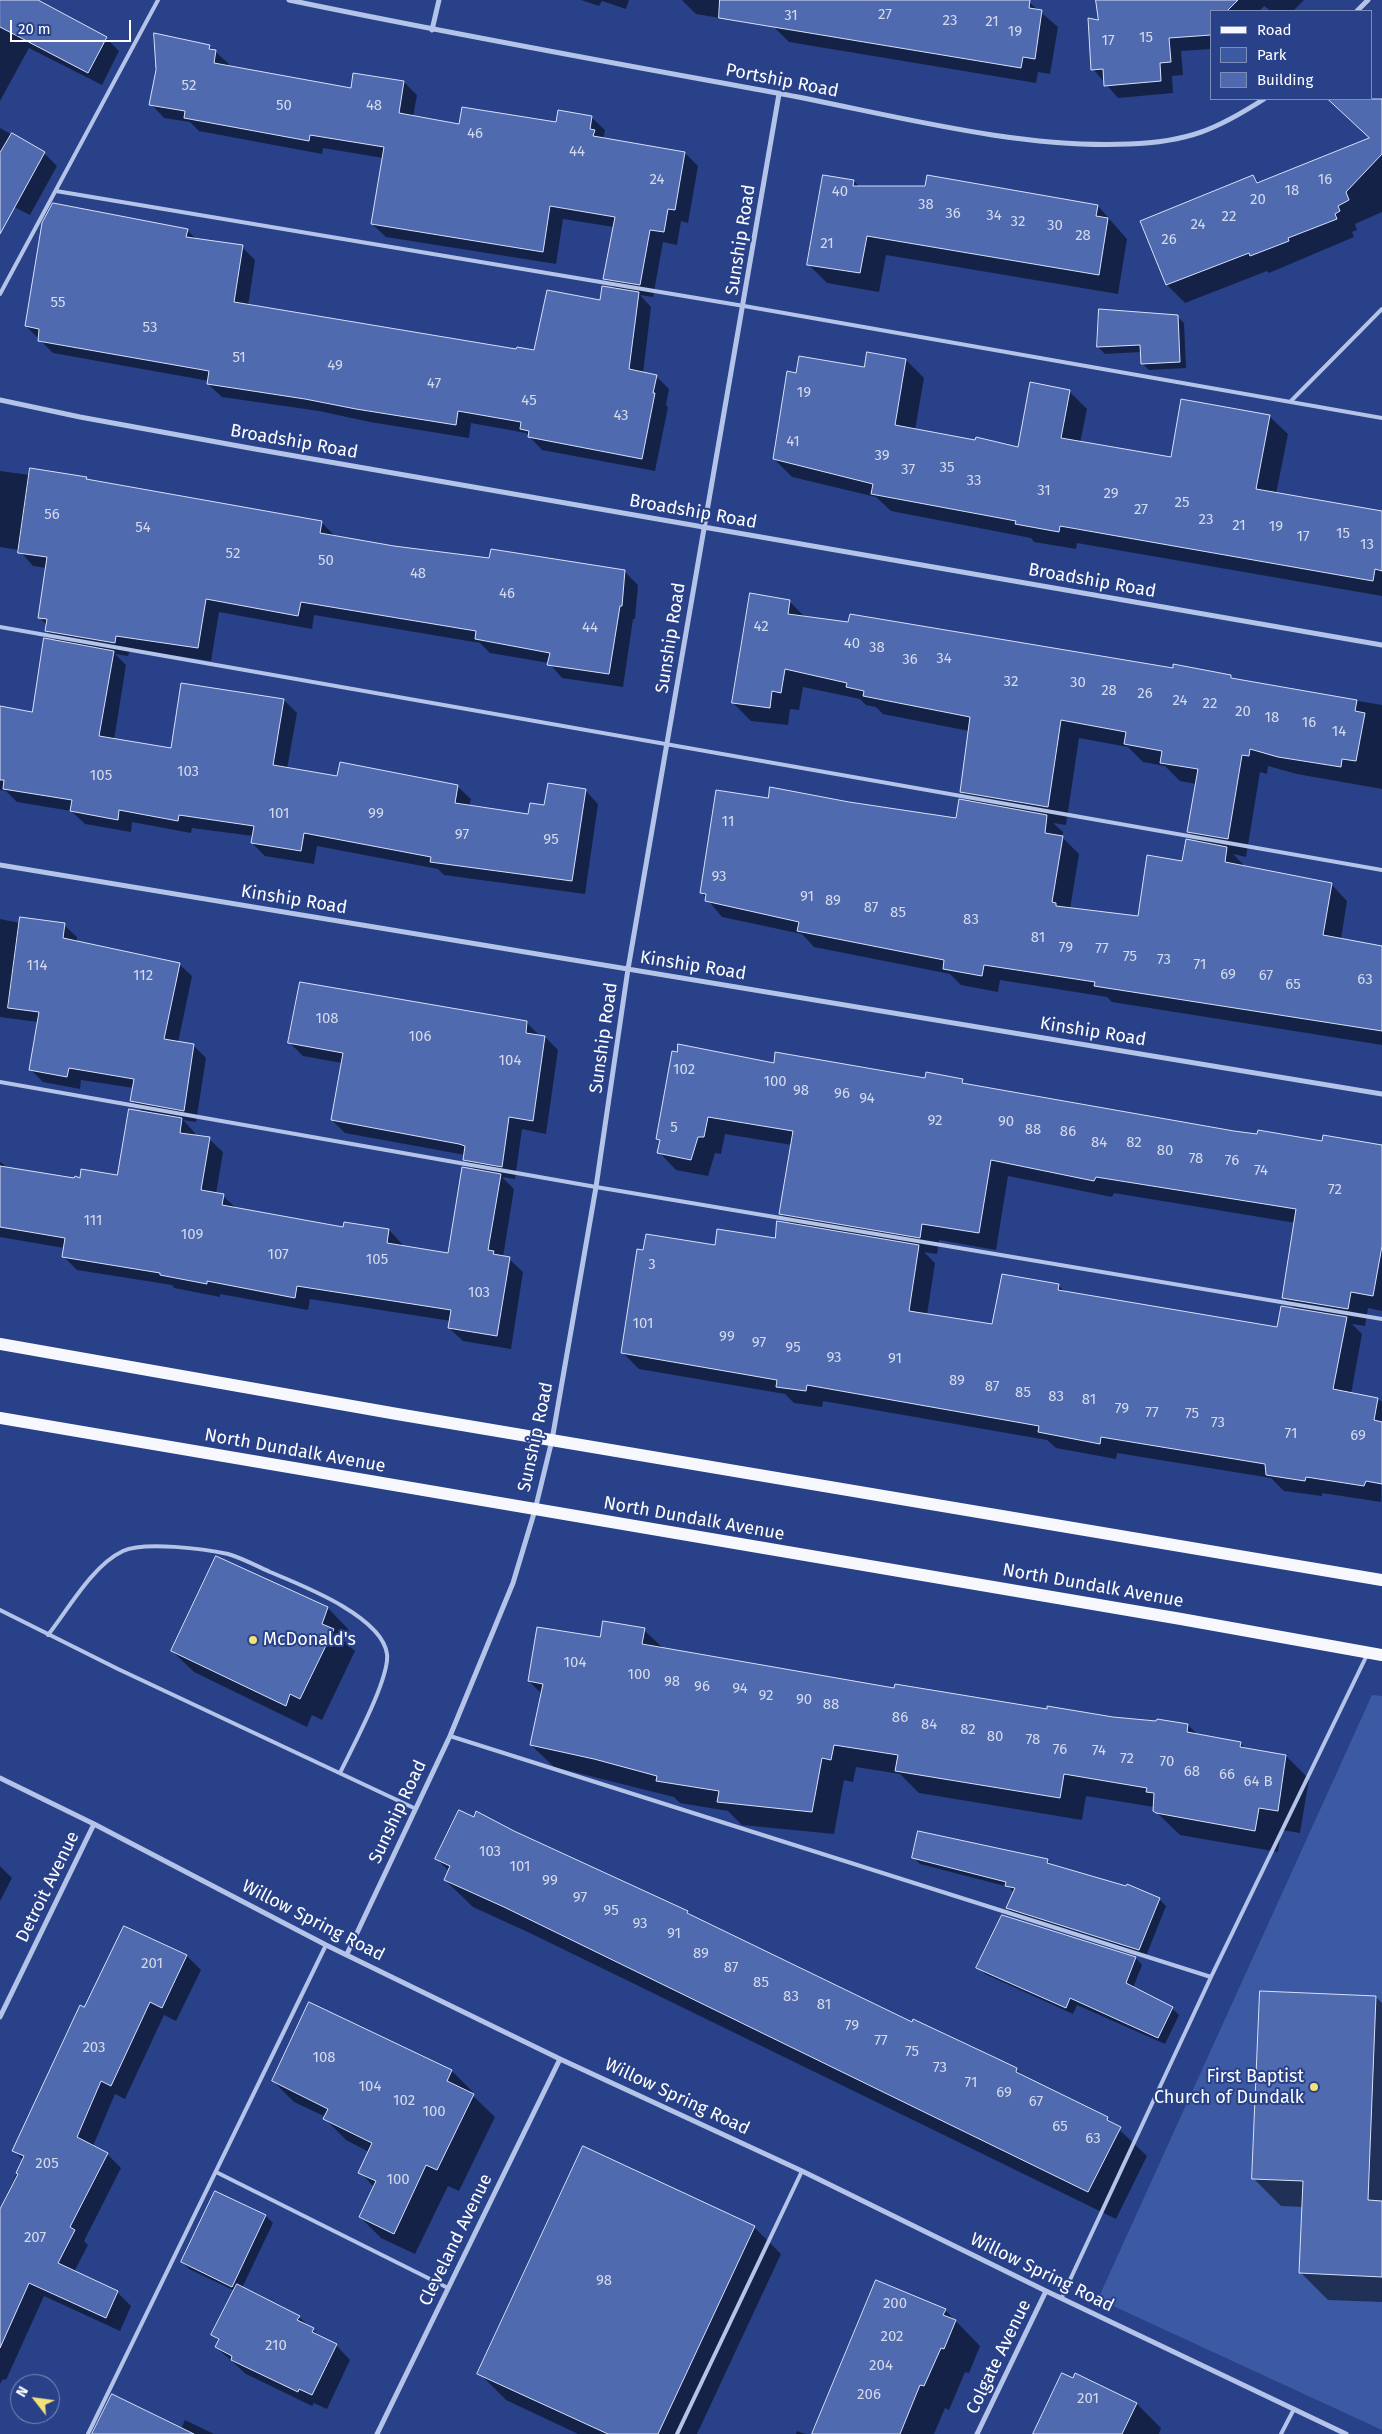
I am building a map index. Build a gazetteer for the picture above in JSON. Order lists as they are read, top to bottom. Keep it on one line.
{"streets":{"main road":["North Dundalk Avenue"],"street":["Portship Road","Sunship Road","Broadship Road","Kinship Road","Detroit Avenue","Willow Spring Road","Cleveland Avenue","Colgate Avenue"]},"crossings":[["Portship Road","Sunship Road"],["Sunship Road","Broadship Road"],["Sunship Road","Kinship Road"],["Sunship Road","North Dundalk Avenue"],["Sunship Road","Willow Spring Road"],["Detroit Avenue","Willow Spring Road"],["Willow Spring Road","Cleveland Avenue"],["Willow Spring Road","Colgate Avenue"]],"places":["McDonald's","First Baptist Church of Dundalk"],"house_numbers":["27","31","23","21","19","15","17","52","50","48","46","44","24","16","18","40","20","38","36","34","22","32","24","30","28","26","21","55","53","51","49","47","19","45","43","41","39","35","37","33","31","29","25","27","56","23","21","19","54","15","17","13","52","50","48","46","42","44","40","38","34","36","32","30","28","26","24","22","20","18","16","14","103","105","101","99","11","97","95","93","91","89","87","85","83","81","79","77","75","73","71","114","69","112","67","63","65","108","106","104","102","100","98","96","94","92","90","5","88","86","84","82","80","78","76","74","72","111","109","107","105","3","103","101","99","97","95","93","91","89","87","85","83","81","79","77","75","73","71","69","104","100","98","96","94","92","90","88","86","84","82","80","78","76","74","72","70","68","66","64 B","103","101","99","97","95","93","91","89","201","87","85","83","81","79","77","203","75","108","73","71","104","69","102","67","100","65","63","205","100","207","98","200","202","210","204","206","201"],"legend":["Road","Park","Building"],"scale_bar":"20 m","north":"top left"}
